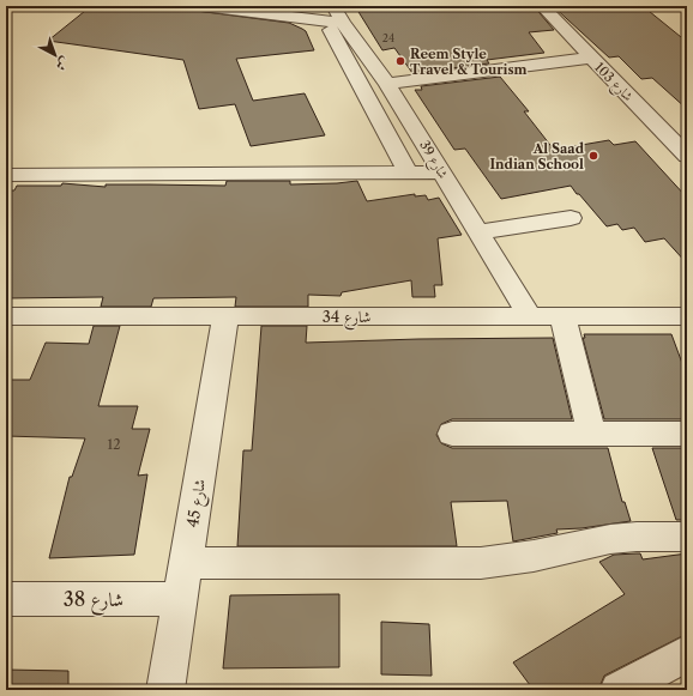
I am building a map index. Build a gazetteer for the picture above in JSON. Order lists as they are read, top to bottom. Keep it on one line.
{"streets":{"street":["شارع 103","شارع 39","شارع 34","شارع 45","شارع 38"]},"crossings":[["شارع 39","شارع 34"],["شارع 34","شارع 45"],["شارع 45","شارع 38"]],"places":["Reem Style Travel & Tourism","Al Saad Indian School"],"house_numbers":["24","12"],"north":"bottom right"}
